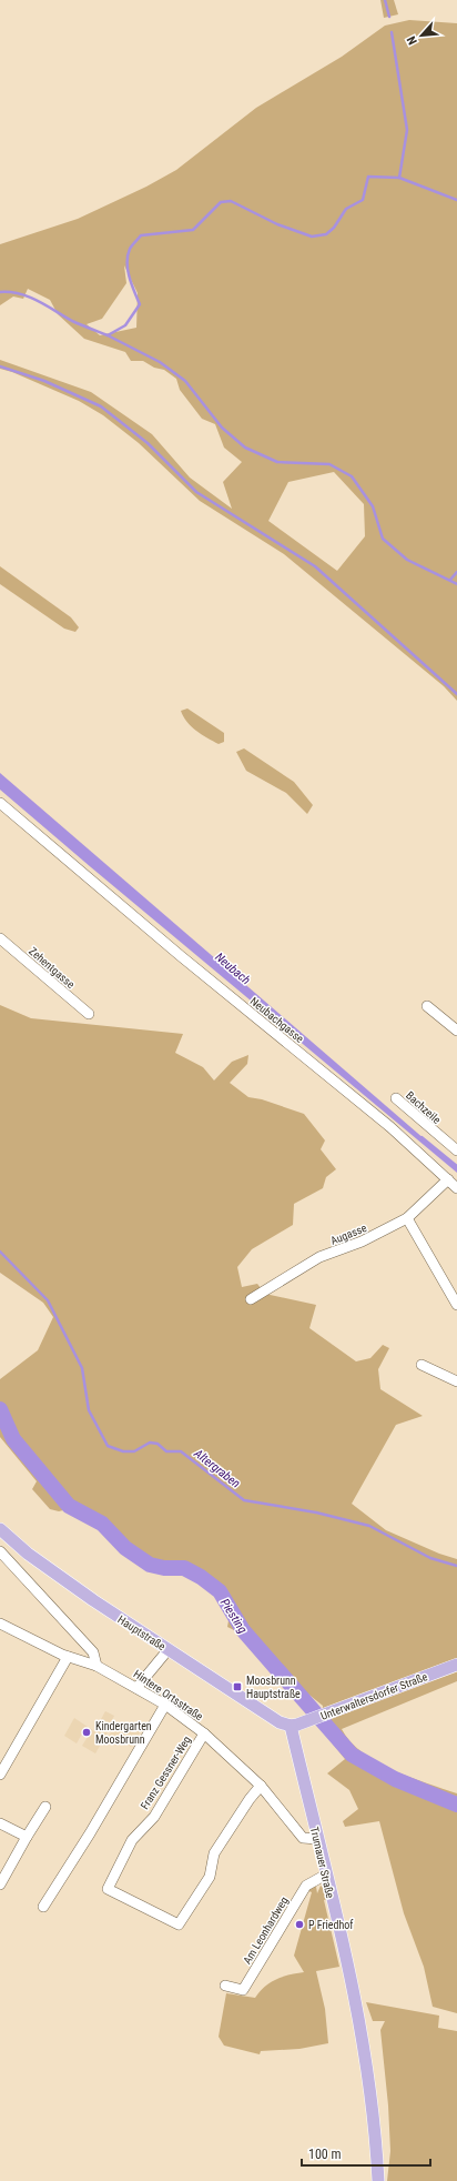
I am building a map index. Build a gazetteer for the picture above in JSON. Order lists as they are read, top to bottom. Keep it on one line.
{"streets":{"main road":["Hauptstraße","Unterwaltersdorfer Straße","Trumauer Straße"],"street":["Zehentgasse","Neubachgasse","Bachzeile","Augasse","Hintere Ortsstraße","Franz Gessner-Weg","Am Leonhardweg"]},"crossings":[["Neubachgasse","Augasse"],["Hauptstraße","Unterwaltersdorfer Straße"],["Hauptstraße","Trumauer Straße"],["Hintere Ortsstraße","Franz Gessner-Weg"],["Hintere Ortsstraße","Trumauer Straße"],["Unterwaltersdorfer Straße","Trumauer Straße"],["Trumauer Straße","Am Leonhardweg"]],"water":["Neubach","Altergraben","Piesting"],"places":{"transit":["Moosbrunn Hauptstraße"],"other":["Kindergarten Moosbrunn","P Friedhof"]},"scale_bar":"100 m","north":"bottom left"}
